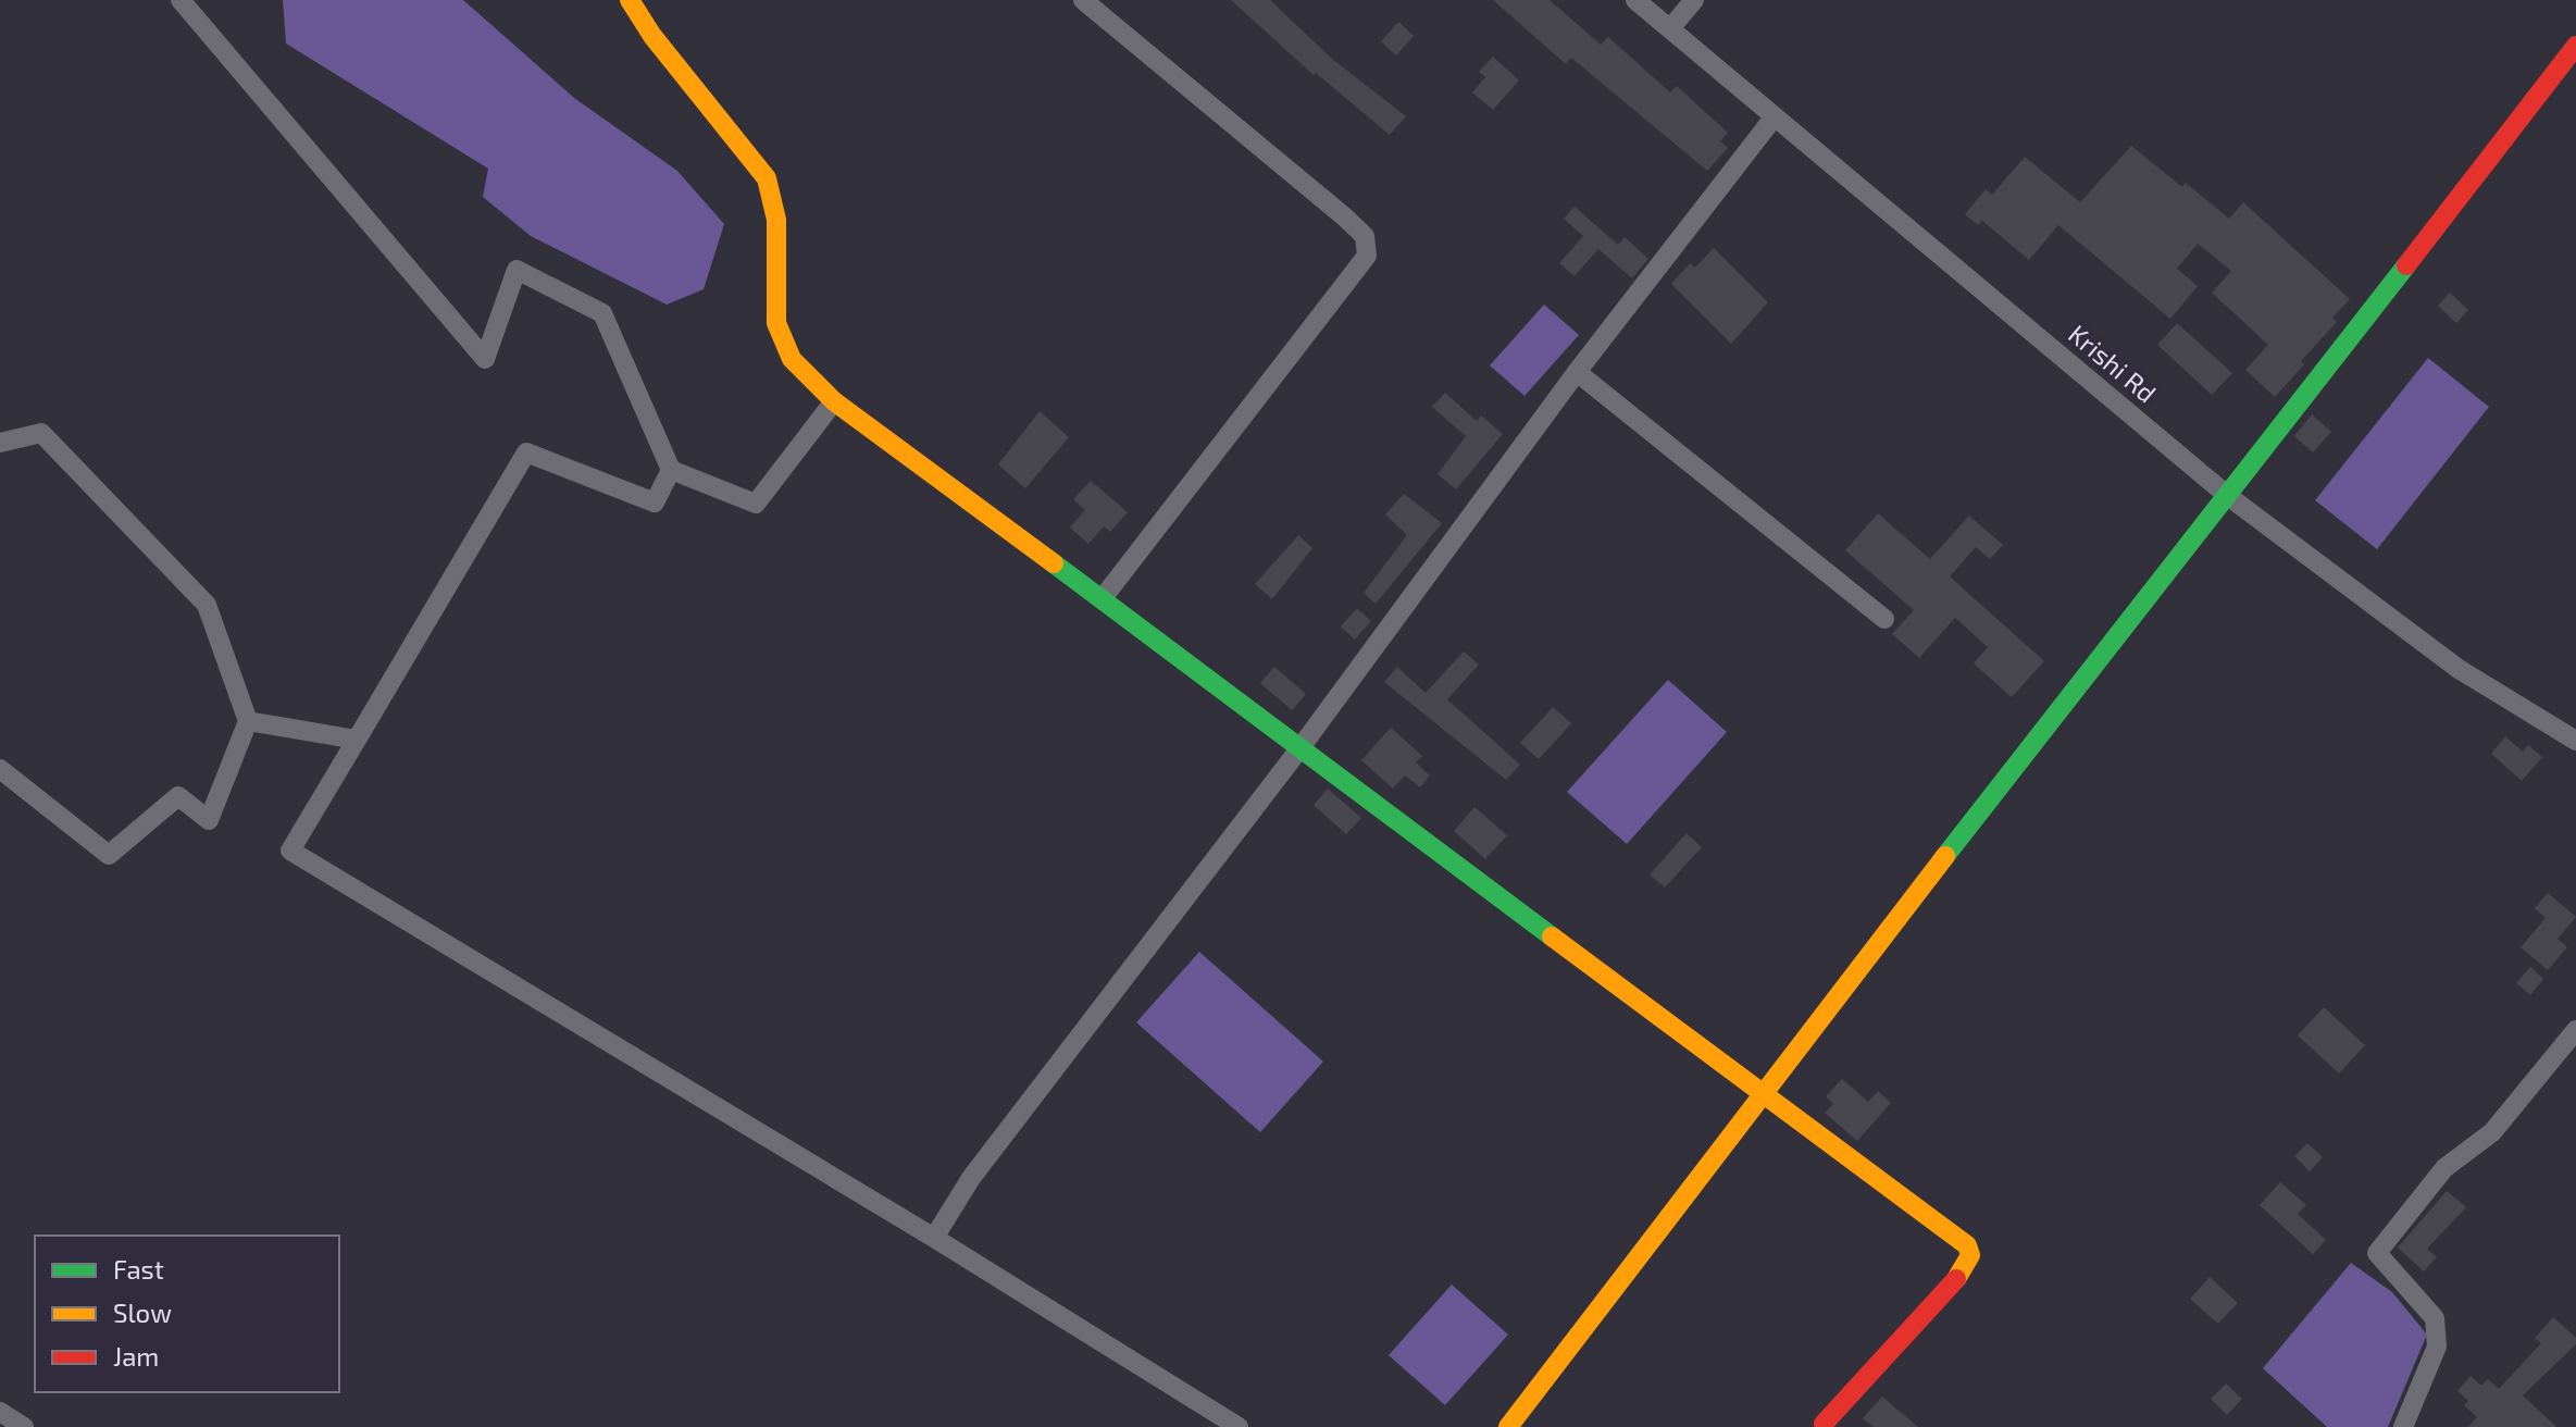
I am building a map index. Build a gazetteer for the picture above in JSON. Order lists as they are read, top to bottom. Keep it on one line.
{"streets":{"street":["Krishi Rd"]},"legend":["Fast","Slow","Jam"]}
